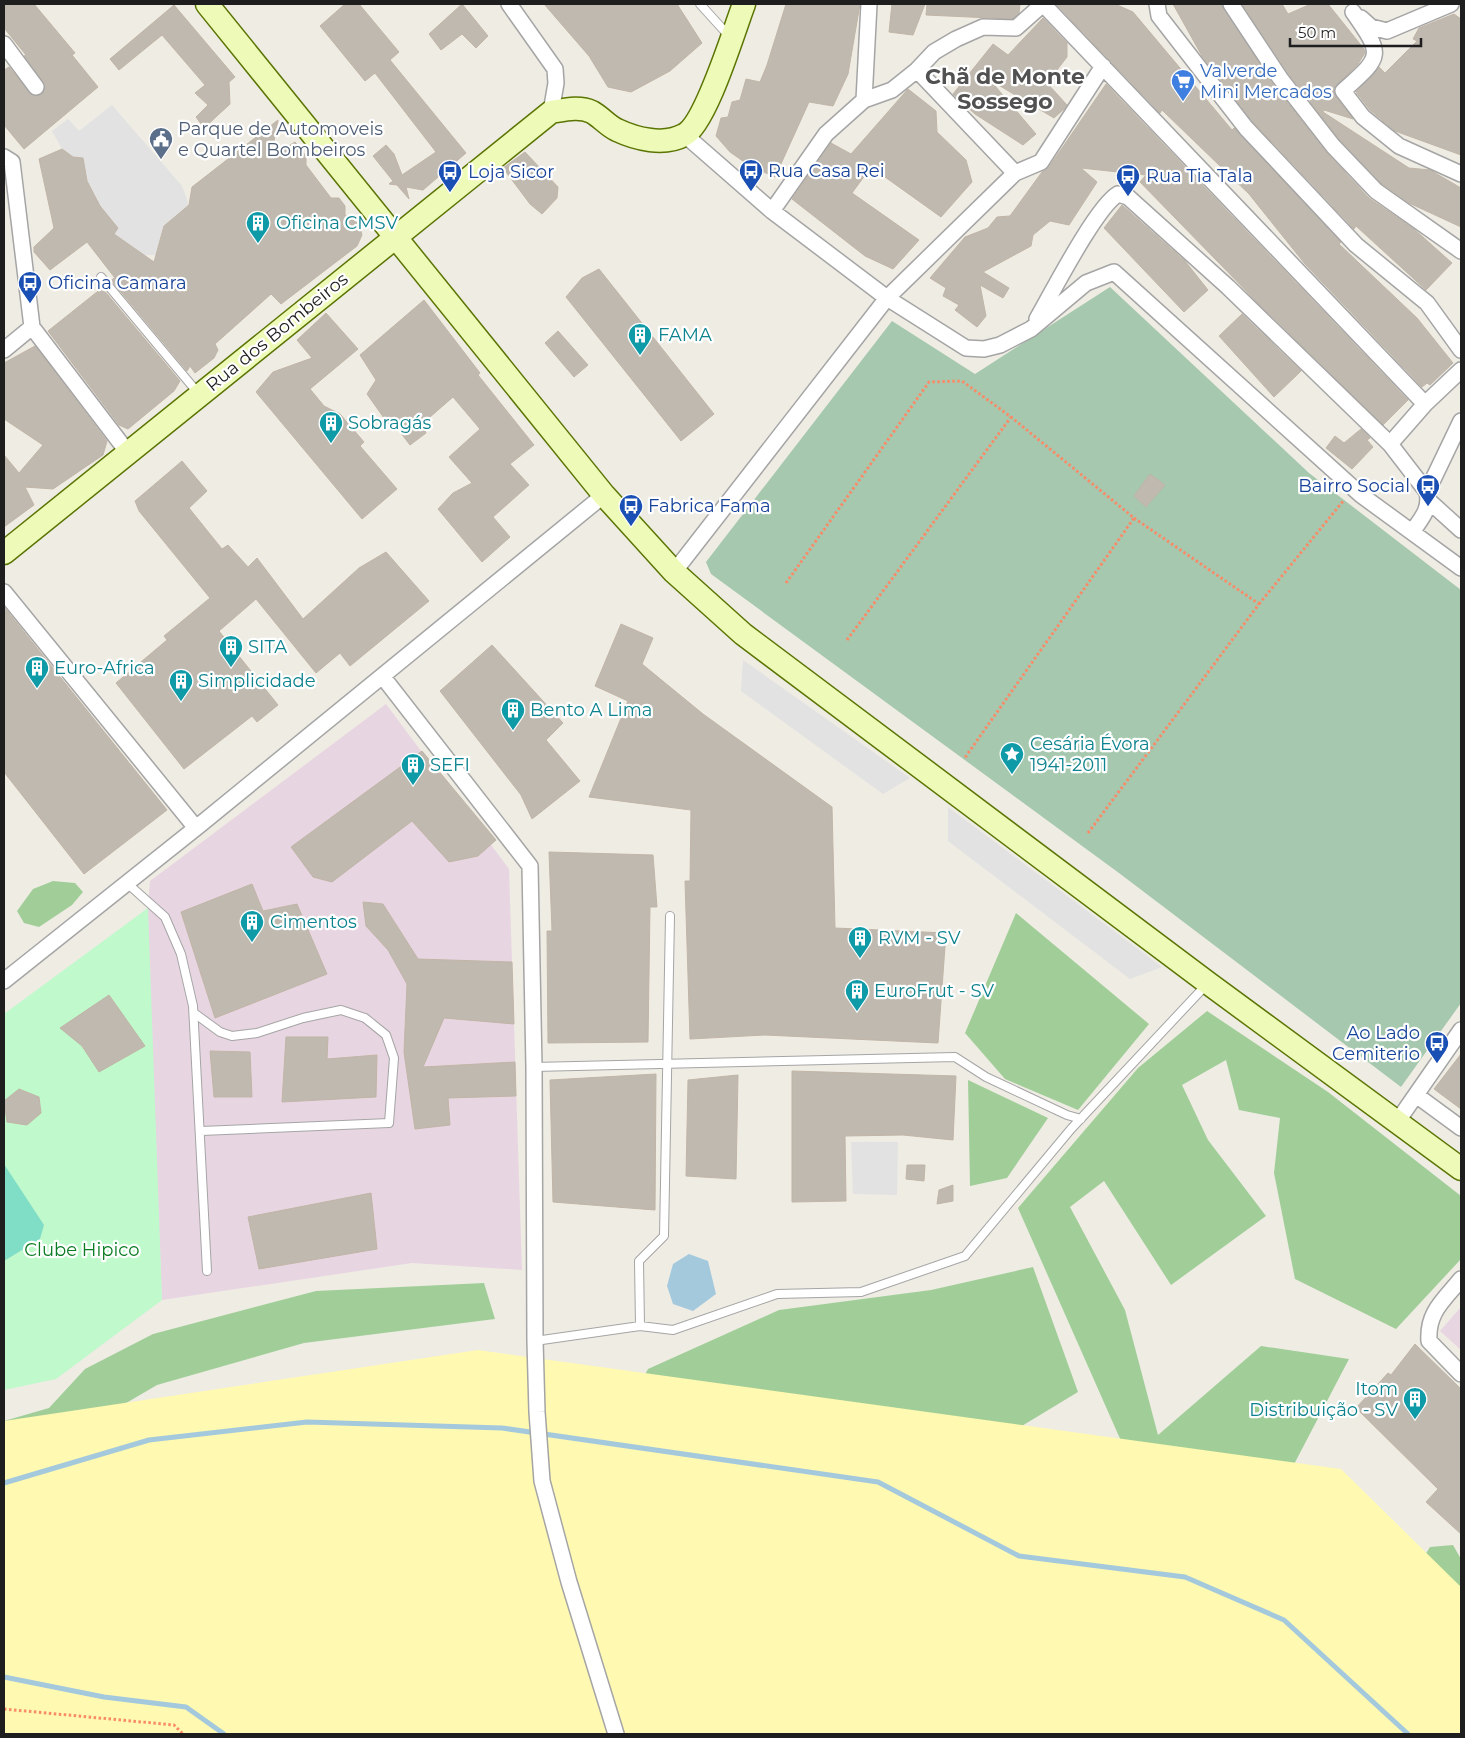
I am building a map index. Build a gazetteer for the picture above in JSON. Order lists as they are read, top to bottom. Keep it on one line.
{"streets":{"main road":["Rua dos Bombeiros"]},"districts":["Chã de Monte Sossego"],"parks":["Clube Hipico"],"places":{"supermarket":["Valverde Mini Mercados"],"public building":["Parque de Automoveis e Quartel Bombeiros"],"bus stop":["Rua Casa Rei","Loja Sicor","Rua Tia Tala","Oficina Camara","Bairro Social","Fabrica Fama","Ao Lado Cemiterio"],"building":["Oficina CMSV","FAMA","Sobragás","SITA","Euro-Africa","Simplicidade","Bento A Lima","SEFI","Cimentos","RVM - SV","EuroFrut - SV","Itom Distribuição - SV"],"place":["Cesária Évora 1941-2011"]},"scale_bar":"50 m"}
